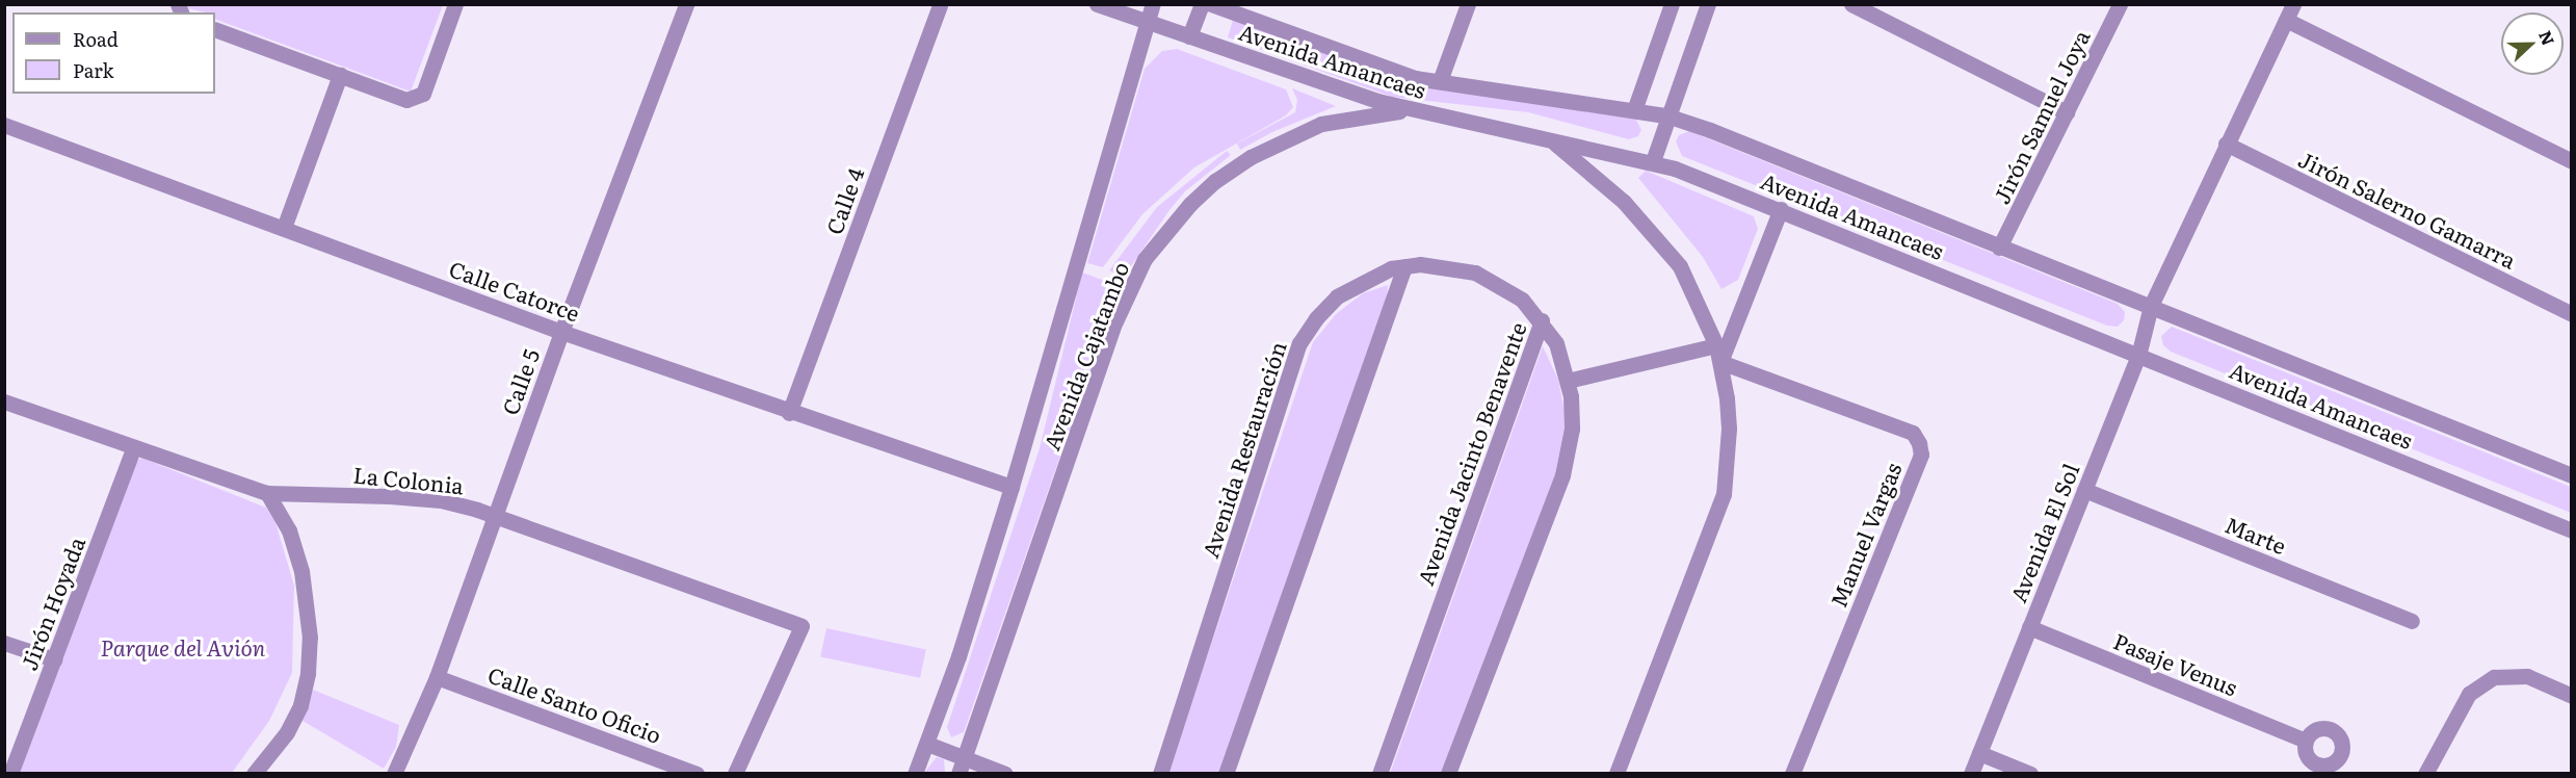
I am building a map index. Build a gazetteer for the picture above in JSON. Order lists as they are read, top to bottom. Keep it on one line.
{"streets":{"street":["Avenida Amancaes","Jirón Samuel Joya","Calle 4","Jirón Salerno Gamarra","Calle Catorce","Avenida Cajatambo","Calle 5","Avenida Restauración","Avenida Jacinto Benavente","La Colonia","Avenida El Sol","Manuel Vargas","Marte","Jirón Hoyada","Pasaje Venus","Calle Santo Oficio"]},"crossings":[["Avenida Amancaes","Jirón Samuel Joya"],["Avenida Amancaes","Avenida Cajatambo"],["Avenida Amancaes","Avenida El Sol"],["Calle 4","Calle Catorce"],["Jirón Salerno Gamarra","Avenida El Sol"],["Calle Catorce","Avenida Cajatambo"],["Calle Catorce","Calle 5"],["Calle 5","La Colonia"],["Calle 5","Calle Santo Oficio"],["Avenida Restauración","Avenida Jacinto Benavente"],["La Colonia","Jirón Hoyada"],["Avenida El Sol","Marte"],["Avenida El Sol","Pasaje Venus"]],"parks":["Parque del Avión"],"legend":["Road","Park"],"north":"right"}
